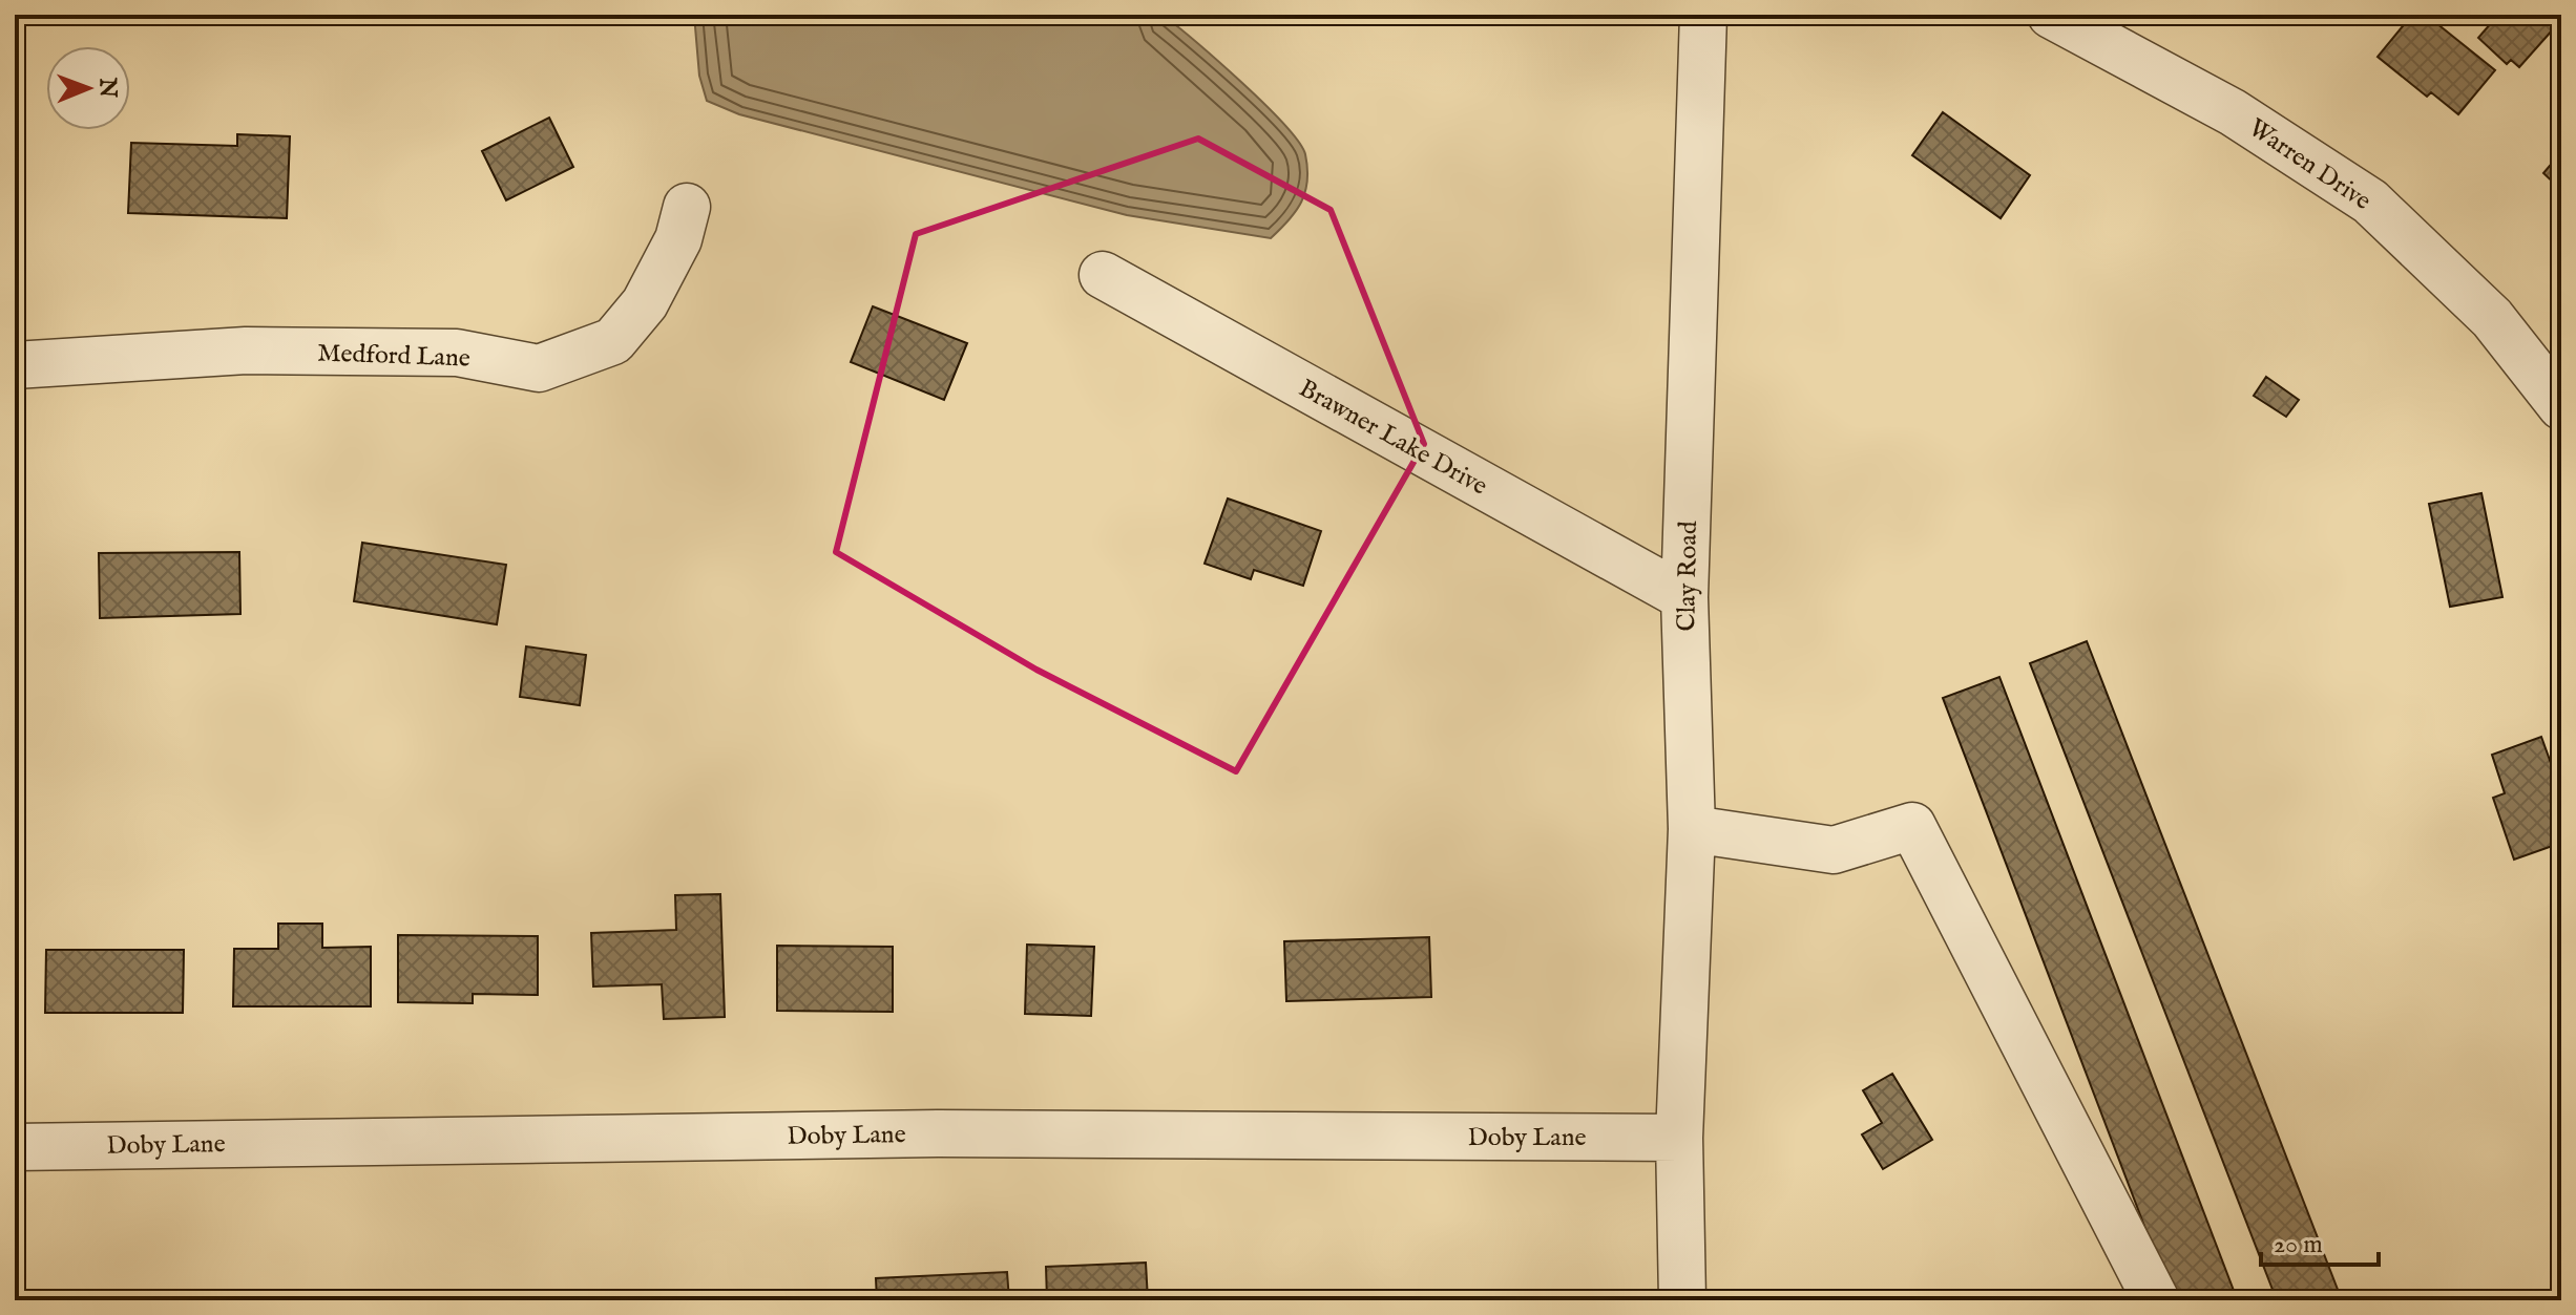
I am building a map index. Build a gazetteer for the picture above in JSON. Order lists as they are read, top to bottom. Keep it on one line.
{"streets":{"street":["Warren Drive","Medford Lane","Brawner Lake Drive","Clay Road","Doby Lane"]},"crossings":[["Brawner Lake Drive","Clay Road"],["Clay Road","Doby Lane"]],"scale_bar":"20 m","north":"right"}
